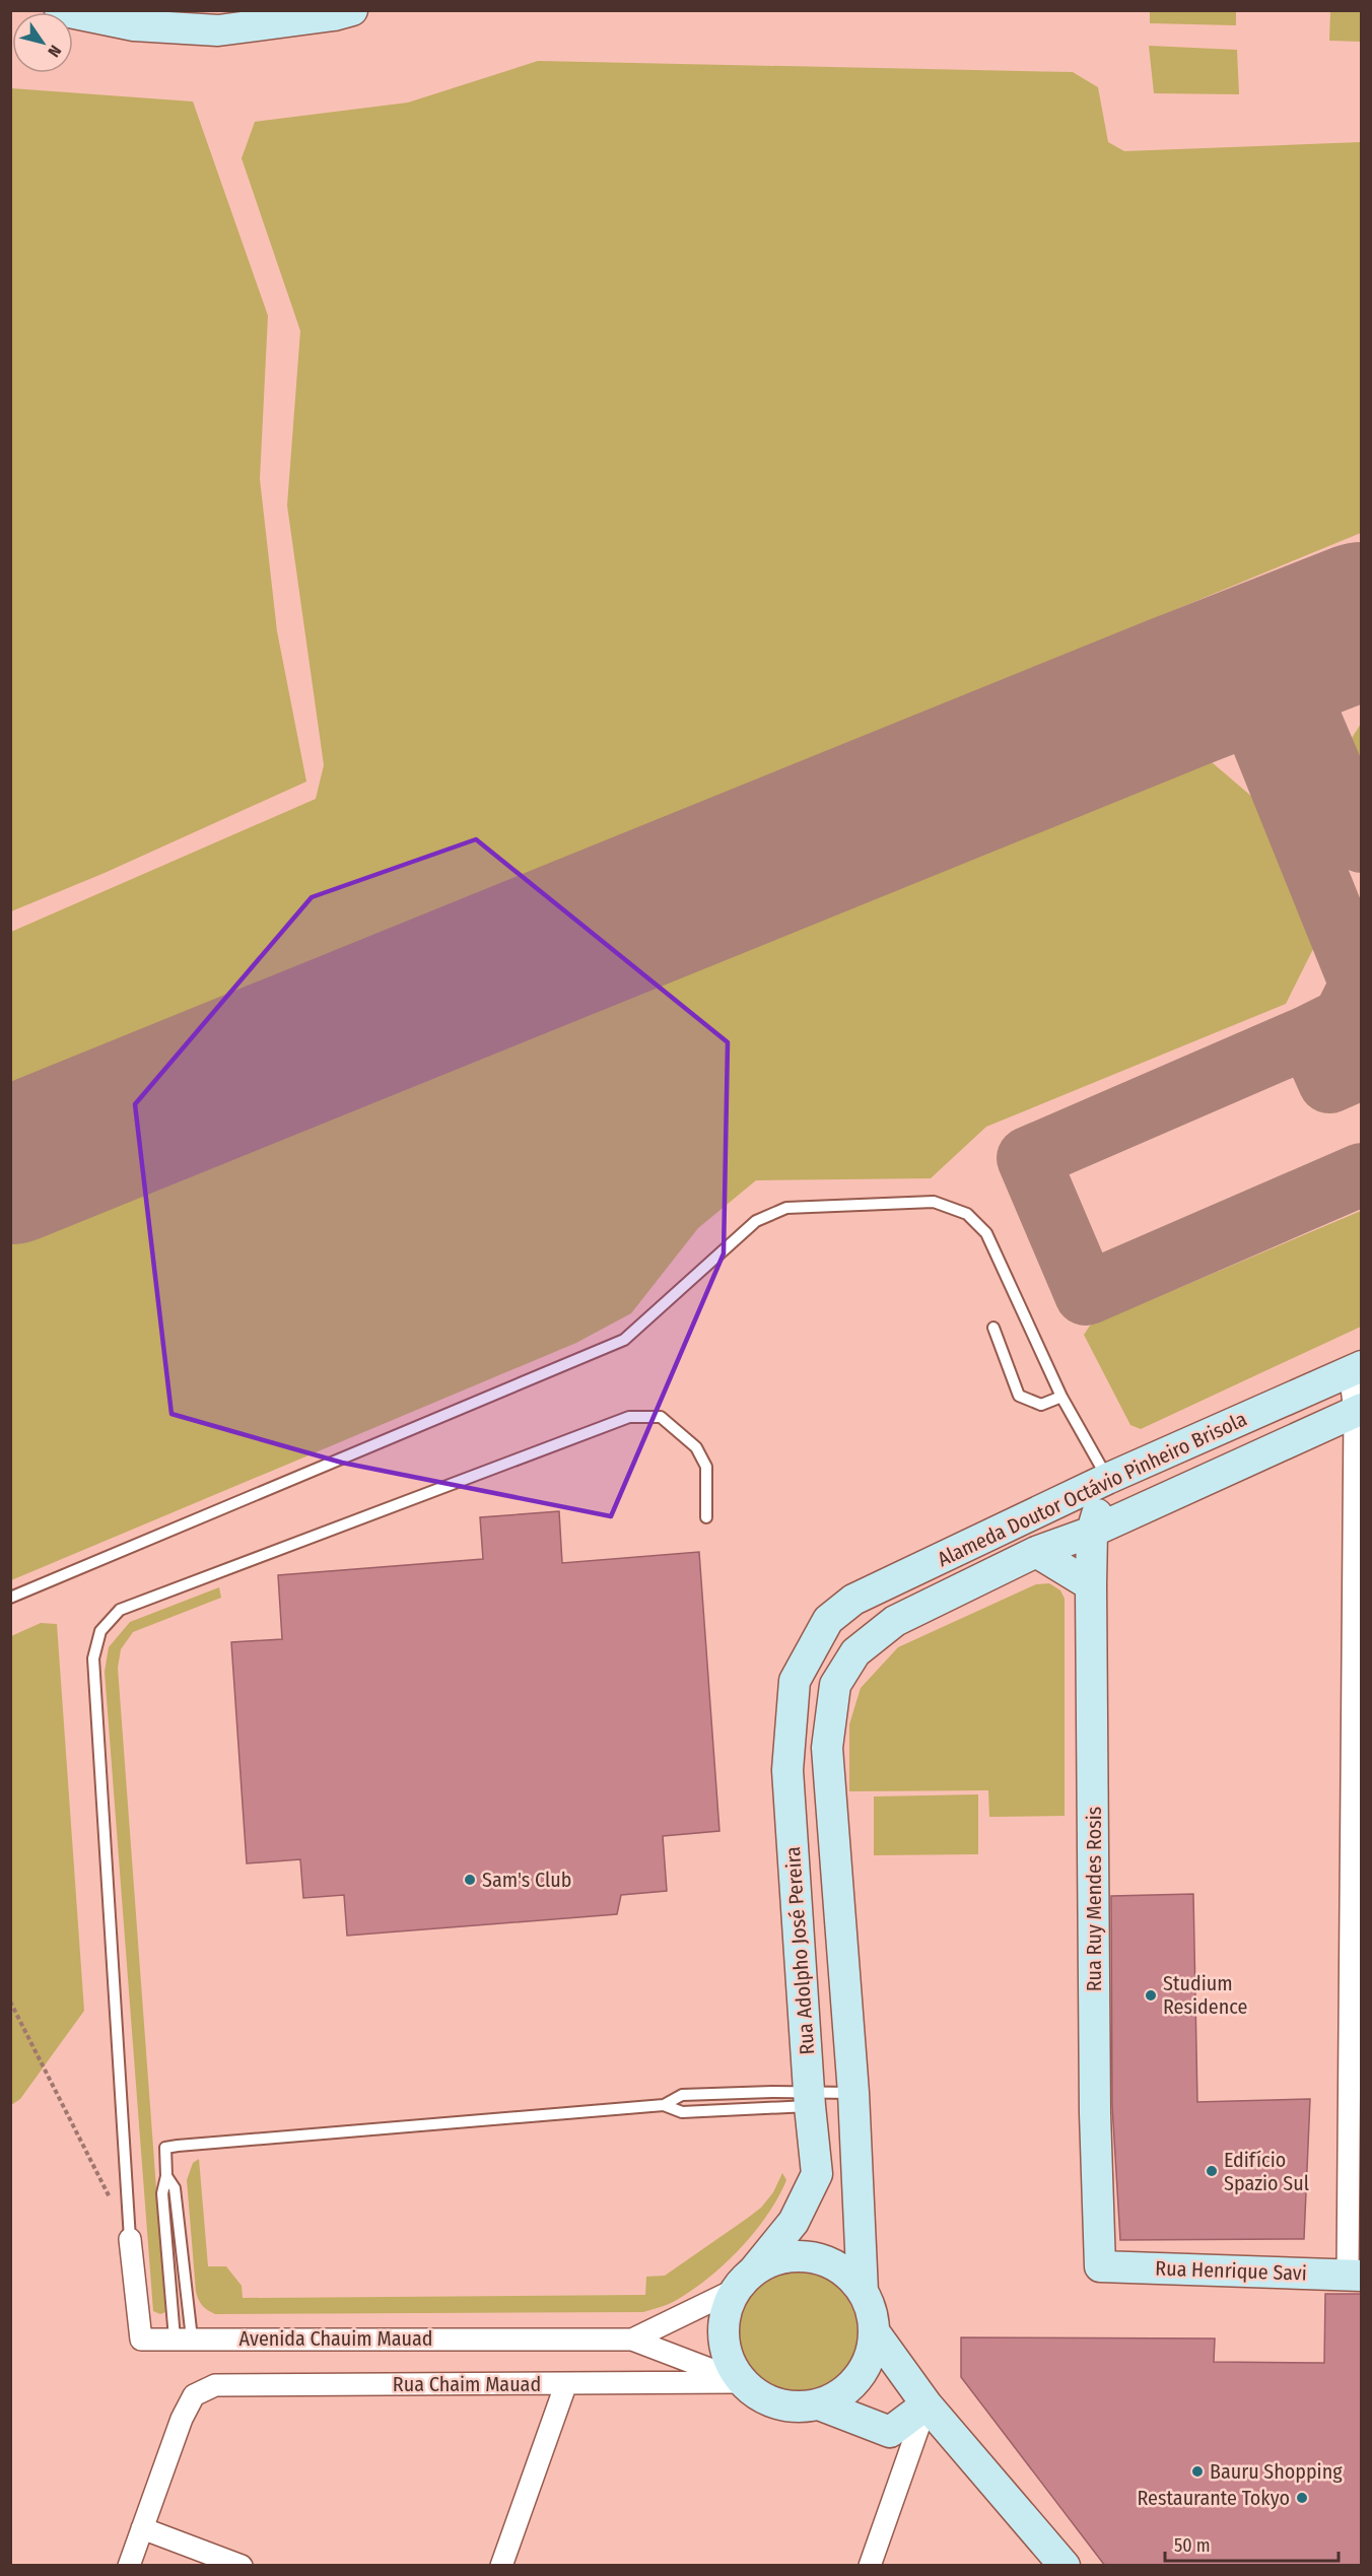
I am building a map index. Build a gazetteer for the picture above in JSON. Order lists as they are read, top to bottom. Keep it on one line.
{"streets":{"street":["Alameda Doutor Octávio Pinheiro Brisola","Rua Ruy Mendes Rosis","Rua Adolpho José Pereira","Rua Henrique Savi","Avenida Chauim Mauad","Rua Chaim Mauad"]},"crossings":[["Alameda Doutor Octávio Pinheiro Brisola","Rua Ruy Mendes Rosis"],["Alameda Doutor Octávio Pinheiro Brisola","Rua Adolpho José Pereira"],["Rua Ruy Mendes Rosis","Rua Henrique Savi"],["Rua Adolpho José Pereira","Avenida Chauim Mauad"],["Rua Adolpho José Pereira","Rua Chaim Mauad"],["Avenida Chauim Mauad","Rua Chaim Mauad"]],"places":["Sam's Club","Studium Residence","Edifício Spazio Sul","Bauru Shopping","Restaurante Tokyo"],"scale_bar":"50 m","north":"bottom right"}
